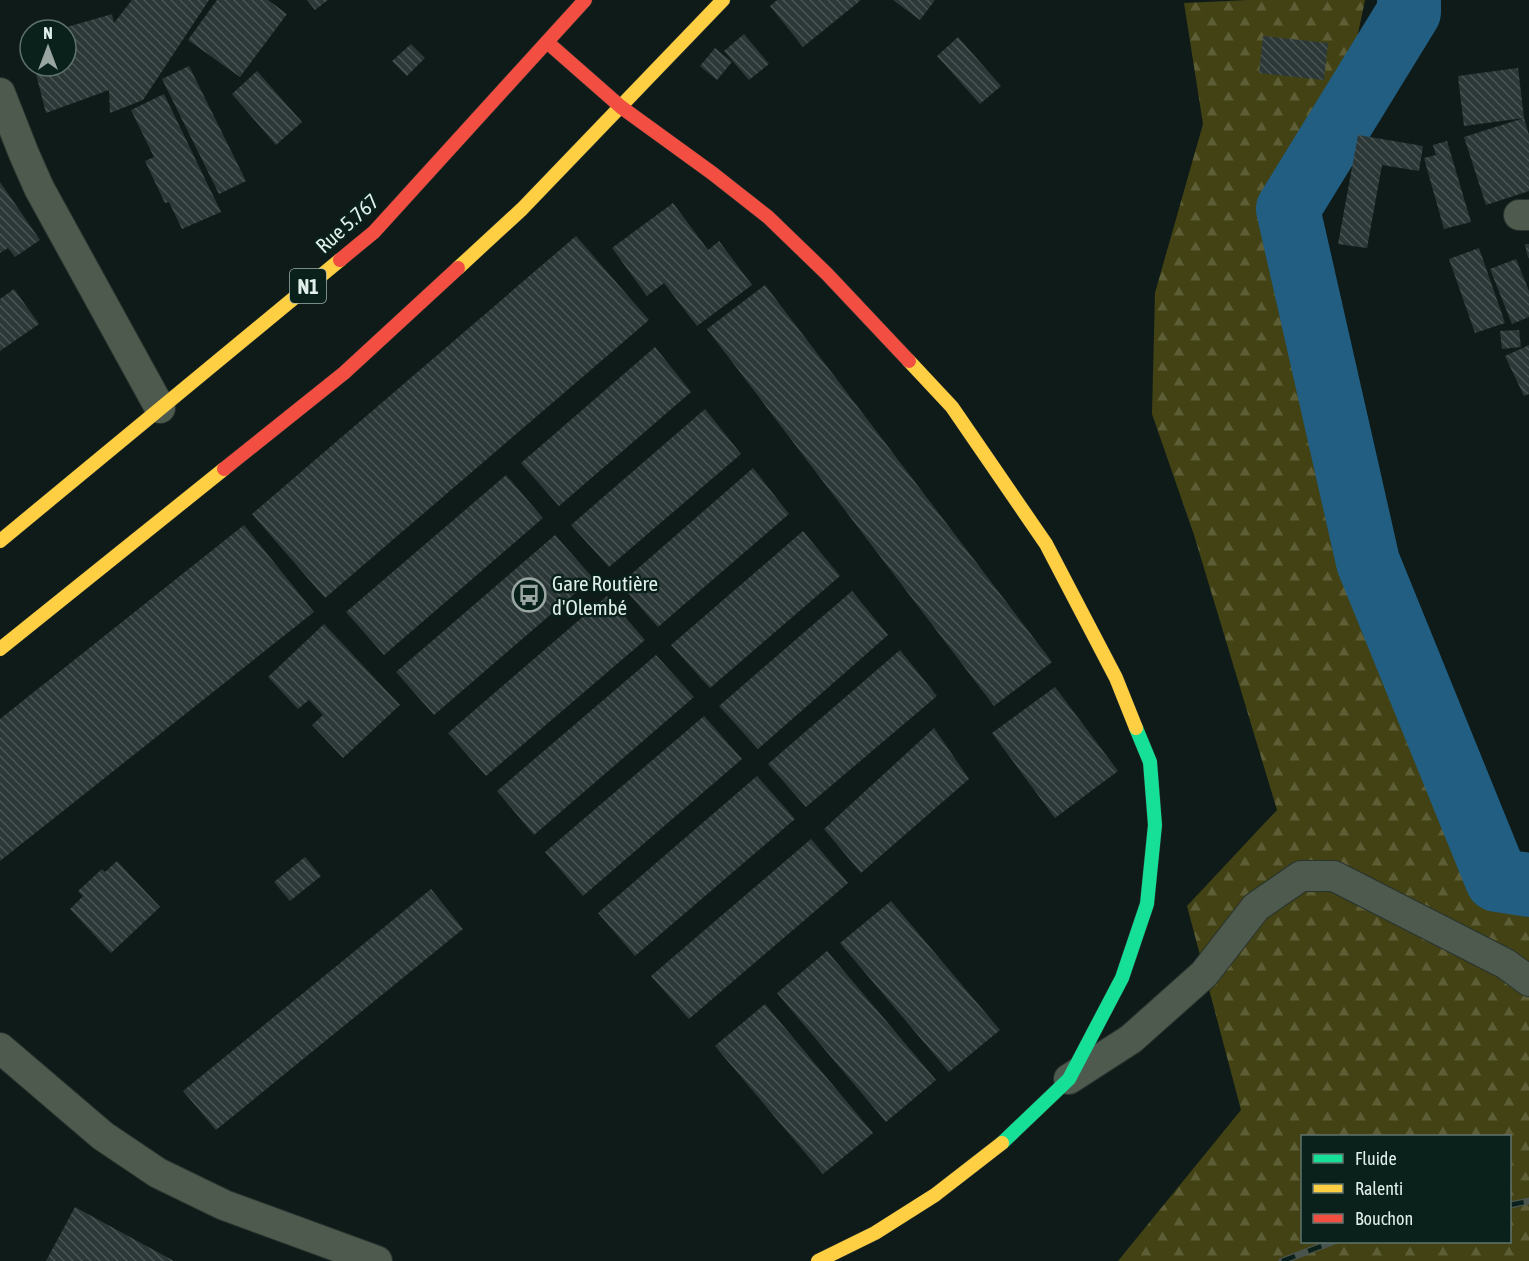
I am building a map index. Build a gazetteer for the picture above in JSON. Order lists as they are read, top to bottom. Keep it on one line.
{"streets":{"main road":["Rue 5.767","N1"]},"places":{"bus stop":["Gare Routière d'Olembé"]},"legend":["Fluide","Ralenti","Bouchon"],"north":"top"}
